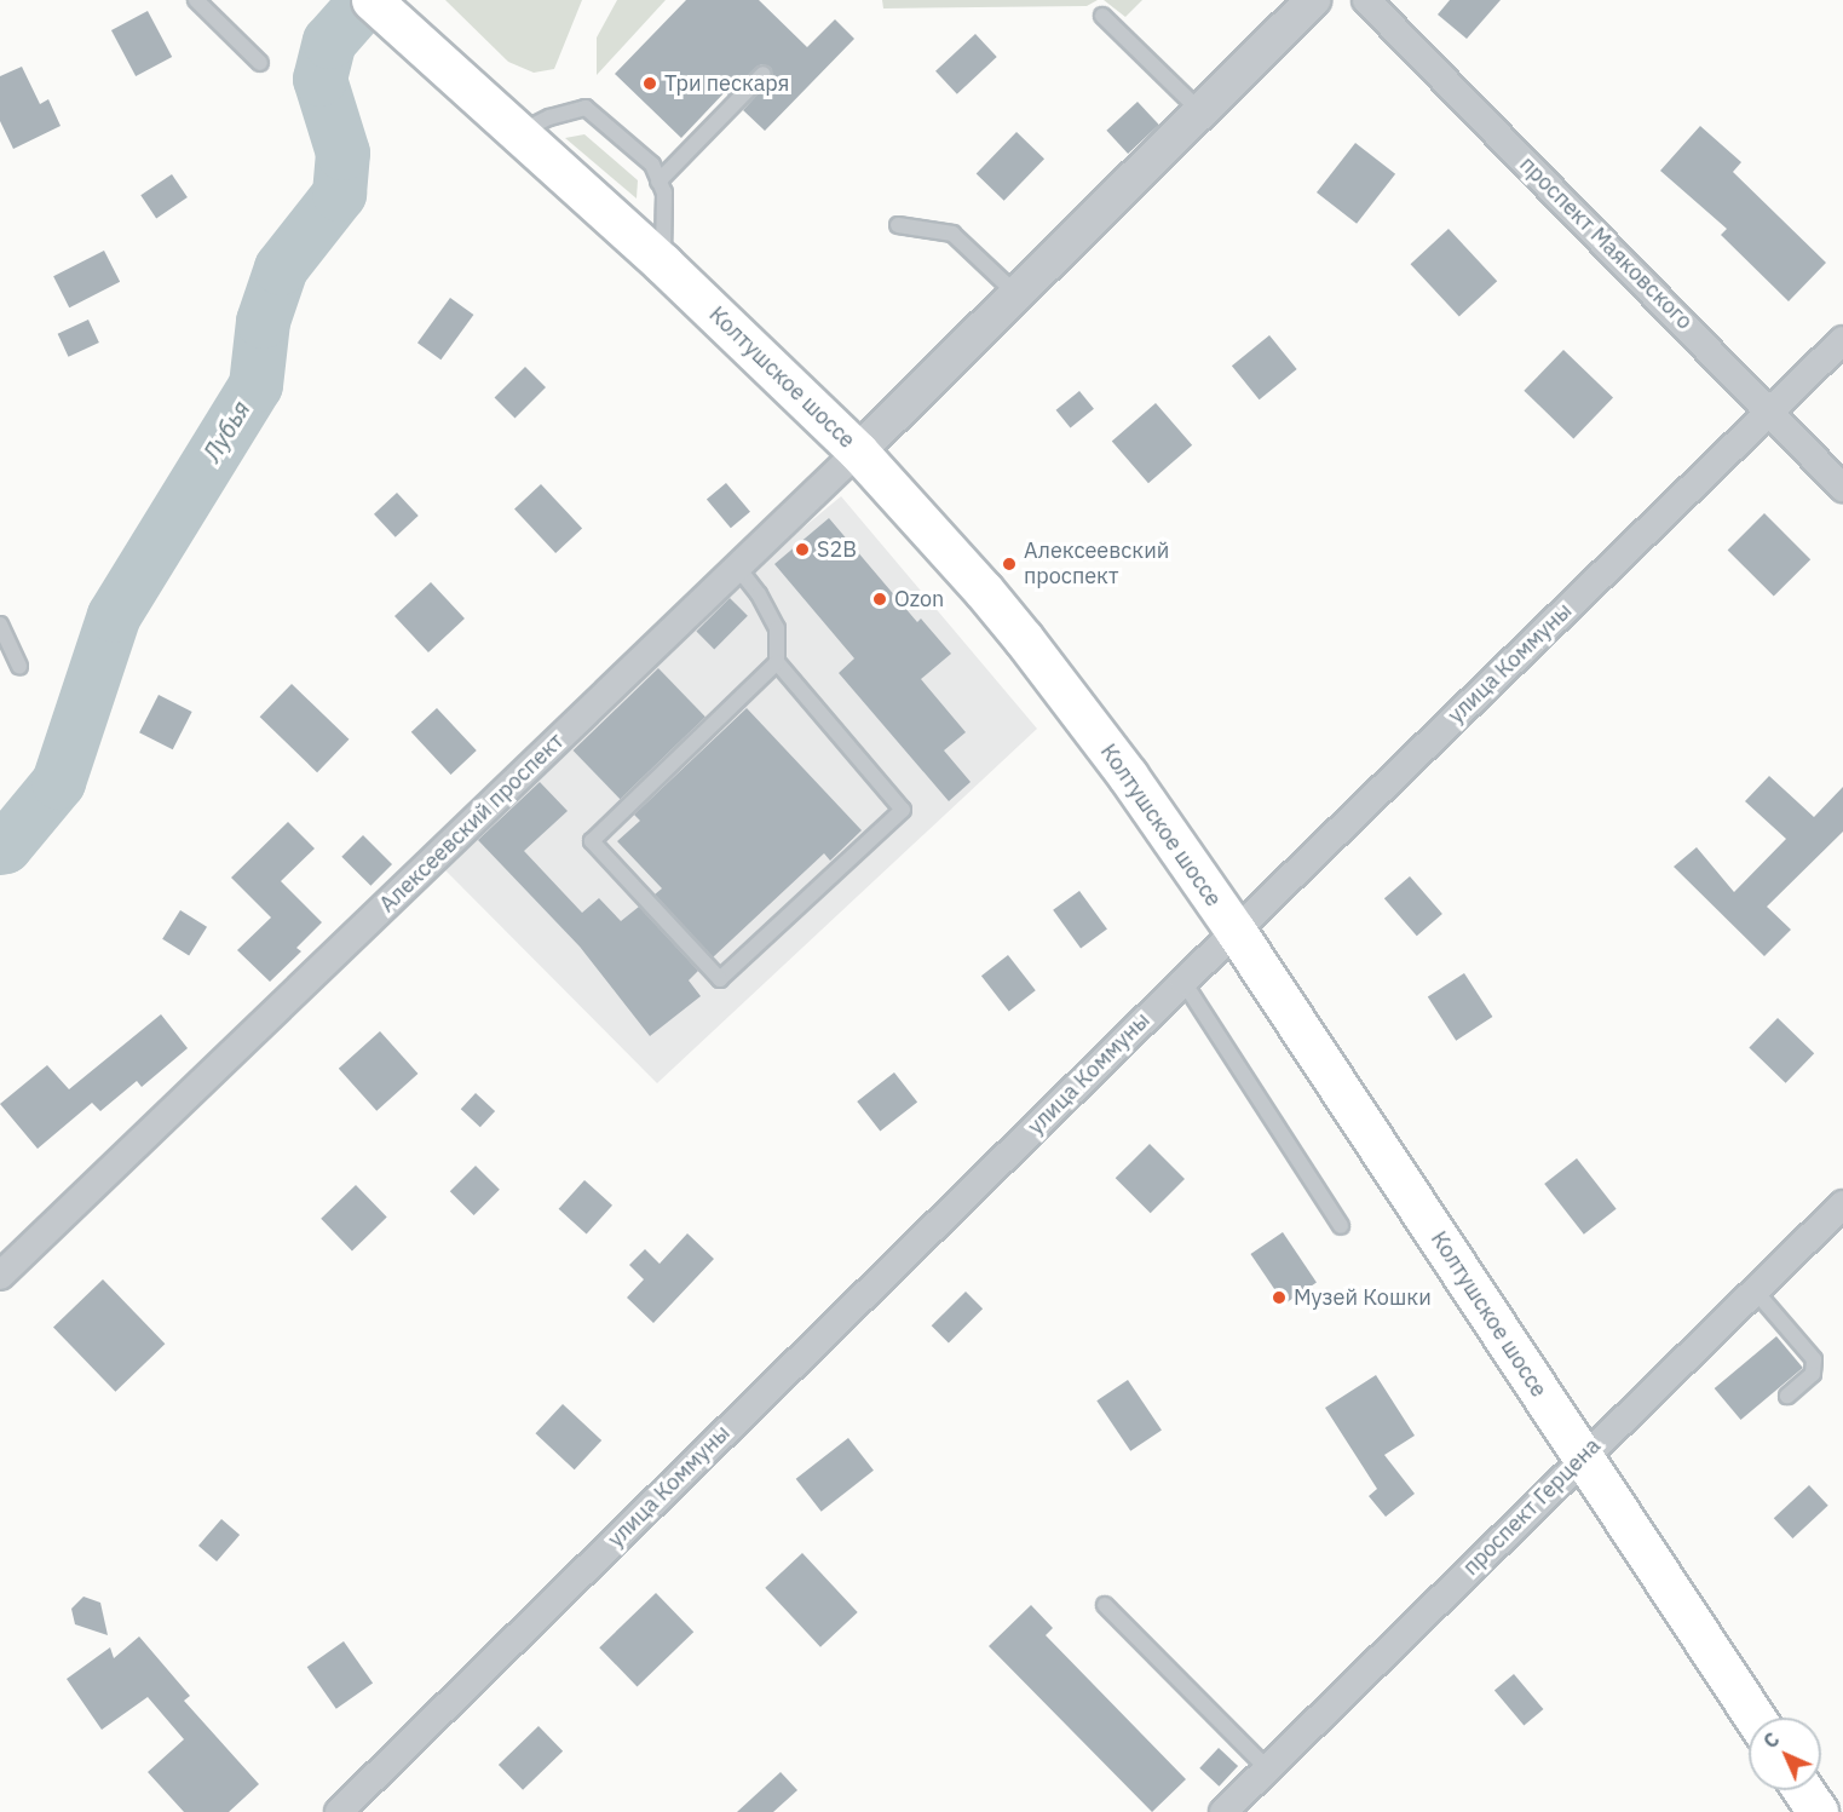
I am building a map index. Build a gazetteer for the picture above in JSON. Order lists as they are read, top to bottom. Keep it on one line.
{"streets":{"main road":["Колтушское шоссе"],"street":["проспект Маяковского","улица Коммуны","Алексеевский проспект","проспект Герцена"]},"crossings":[["проспект Маяковского","улица Коммуны"],["Колтушское шоссе","улица Коммуны"],["Колтушское шоссе","Алексеевский проспект"],["Колтушское шоссе","проспект Герцена"]],"water":["Лубья"],"places":["Три пескаря","S2B","Алексеевский проспект","Ozon","Музей Кошки"],"north":"top left"}
